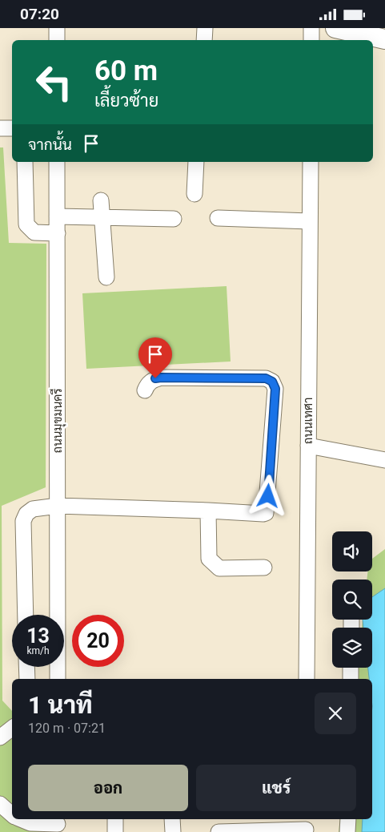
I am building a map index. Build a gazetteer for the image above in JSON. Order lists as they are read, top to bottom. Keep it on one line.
{"streets":{"street":["ถนนมุขมนครี","ถนนเทศา"]},"page":{"status":"07:20","turn":["60 m","เลี้ยวซ้าย"],"then":"จากนั้น","speed":"13 km/h","limit":"20","heading":["1 นาที","120 m · 07:21"],"buttons":["ออก","แชร์"]}}
